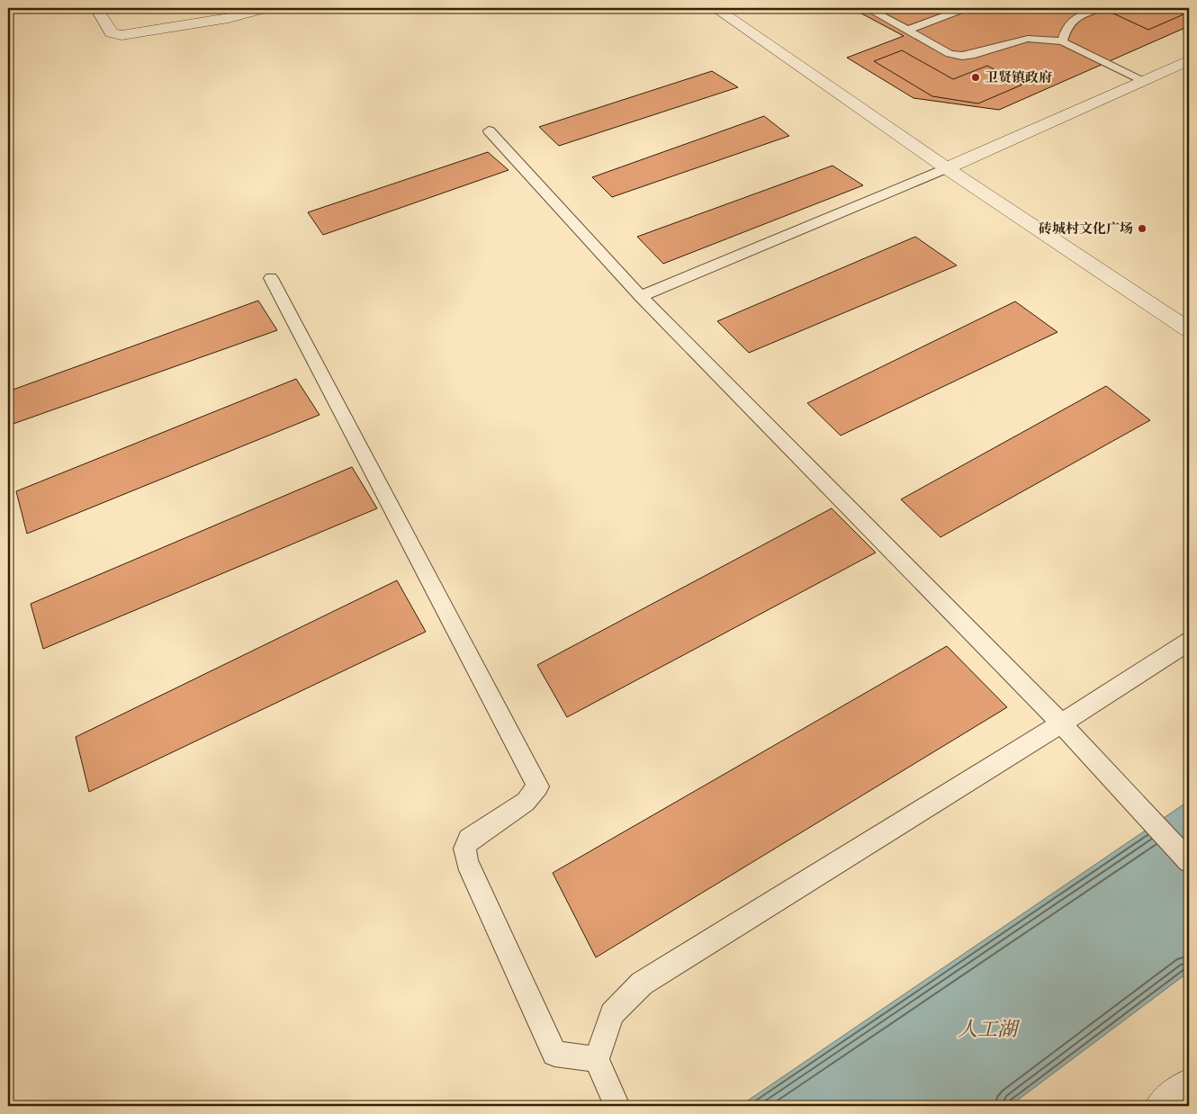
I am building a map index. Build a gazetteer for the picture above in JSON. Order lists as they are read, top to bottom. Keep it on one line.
{"water":["人工湖"],"places":["卫贤镇政府","砖城村文化广场"]}
